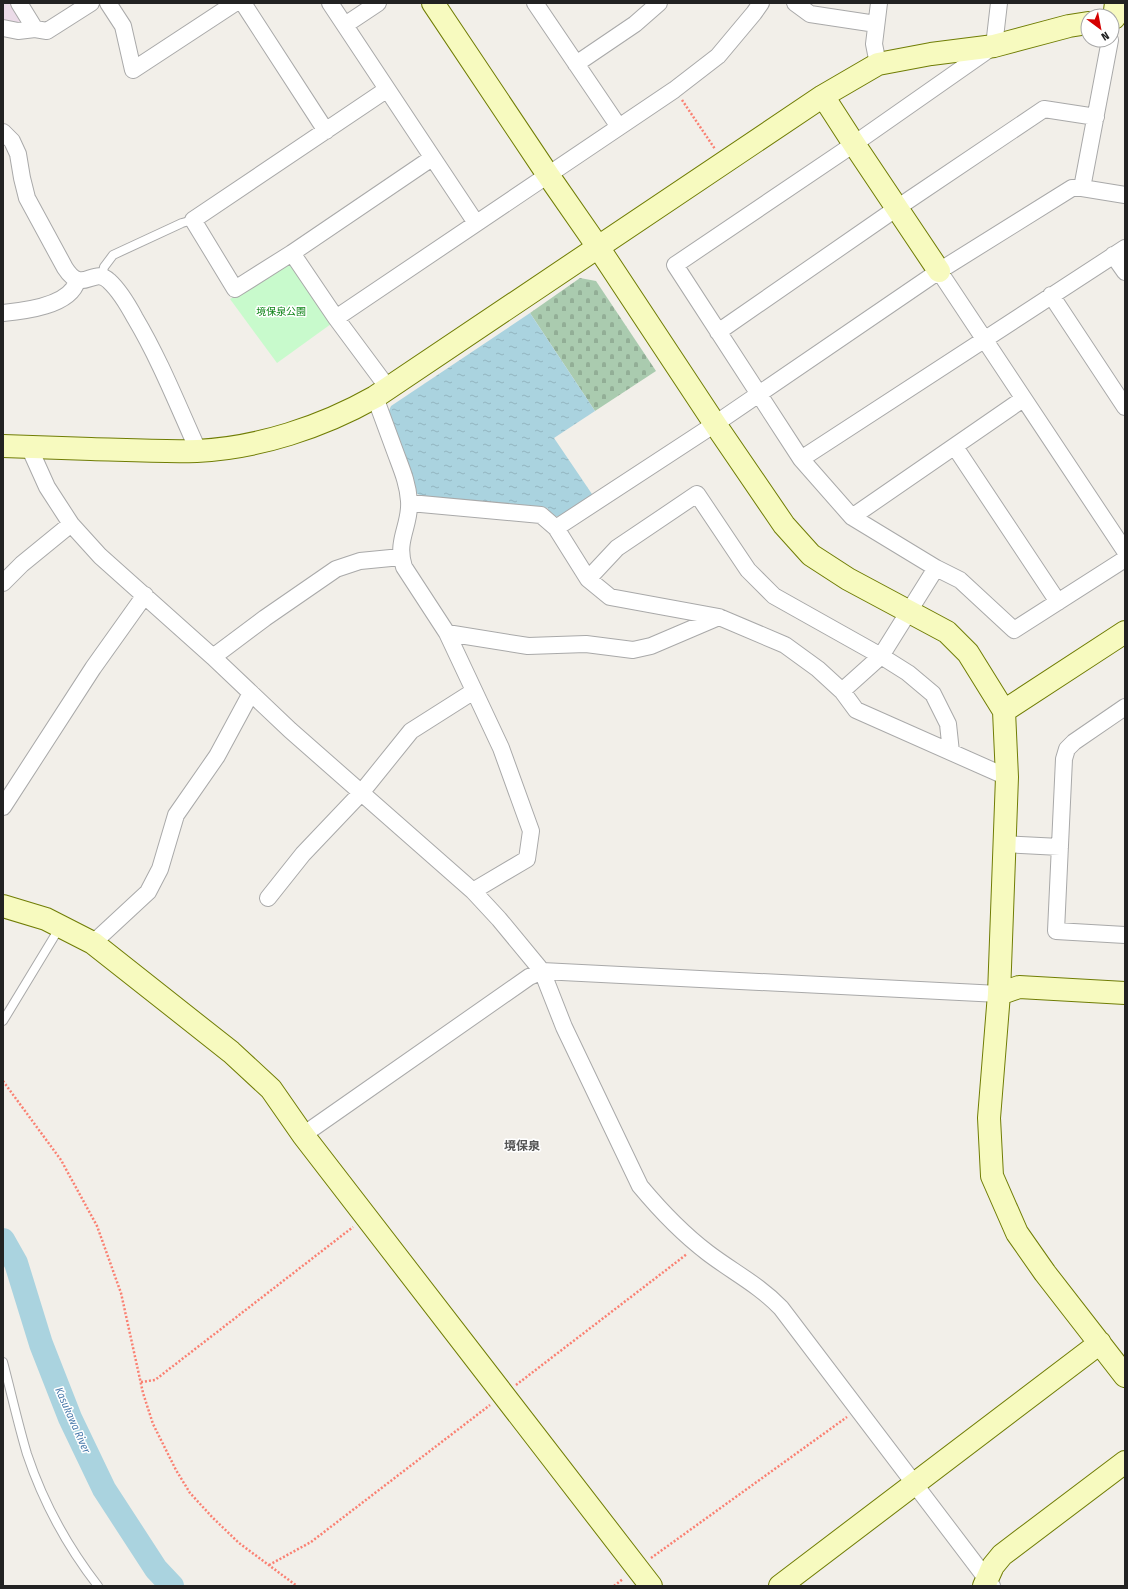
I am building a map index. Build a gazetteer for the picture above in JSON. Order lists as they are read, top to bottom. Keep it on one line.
{"districts":["境保泉"],"water":["Kasukawa River"],"parks":["境保泉公園"],"north":"bottom right"}
